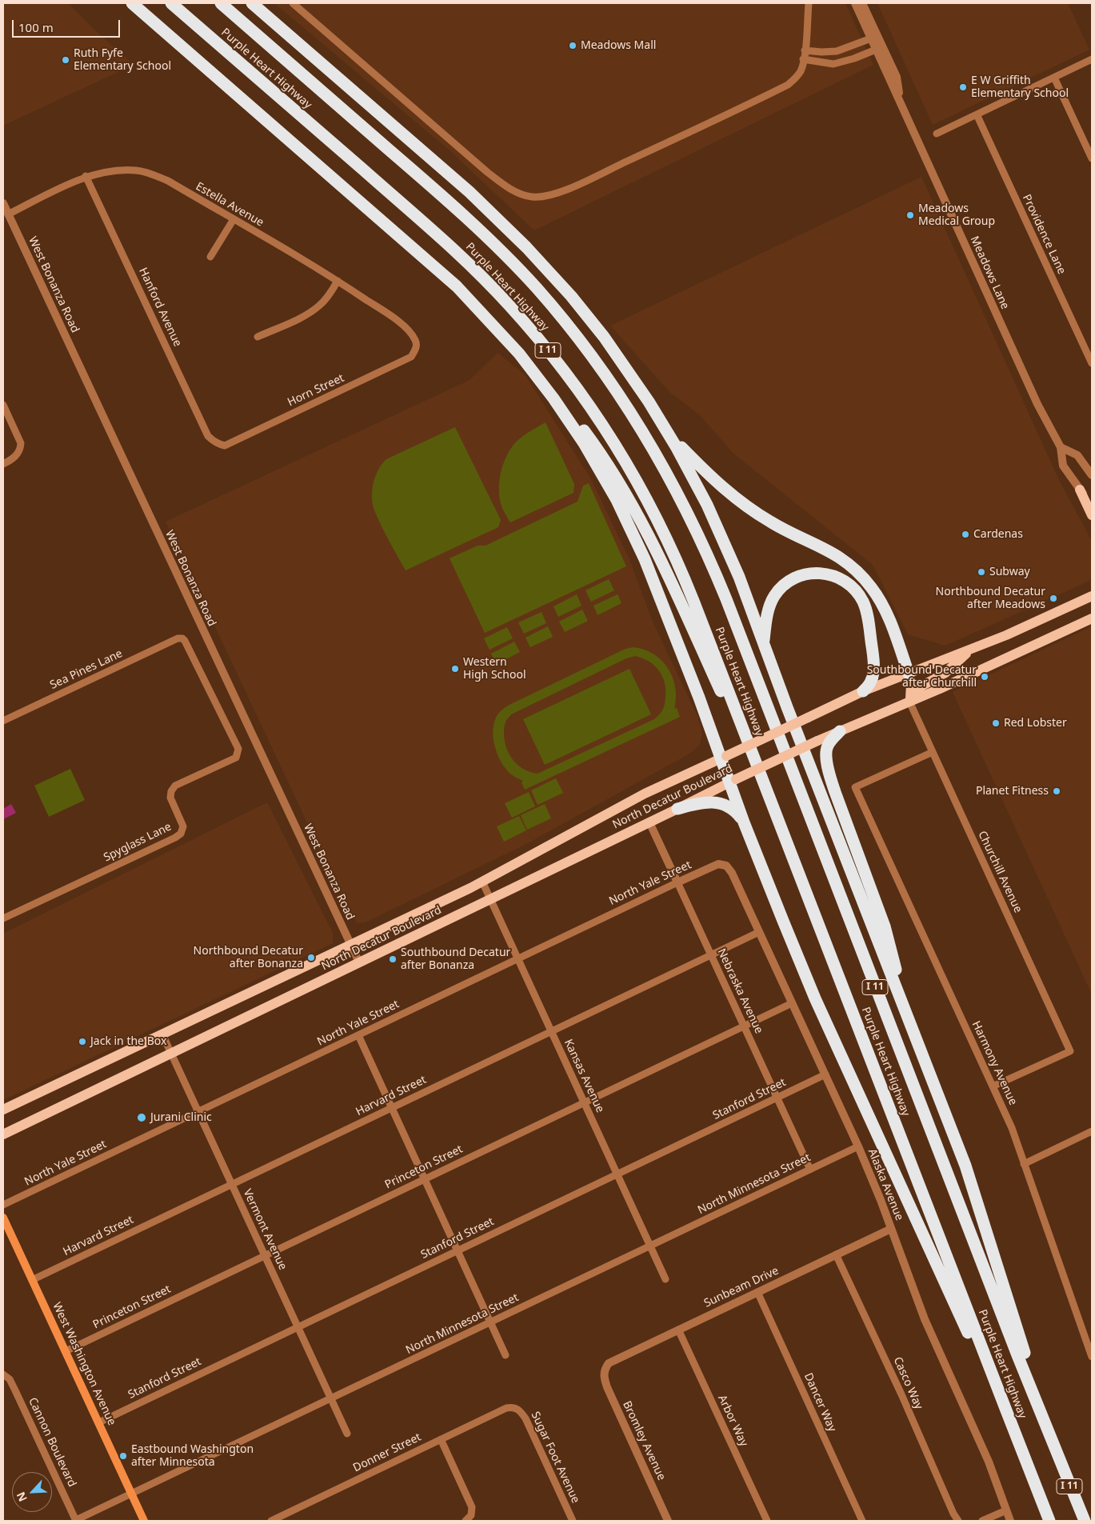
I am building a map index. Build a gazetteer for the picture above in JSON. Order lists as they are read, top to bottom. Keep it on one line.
{"streets":{"highway":["Purple Heart Highway","I 11"],"main road":["North Decatur Boulevard","West Washington Avenue"],"street":["Estella Avenue","Providence Lane","Meadows Lane","West Bonanza Road","Hanford Avenue","Horn Street","Sea Pines Lane","Spyglass Lane","Churchill Avenue","North Yale Street","Nebraska Avenue","Harmony Avenue","Kansas Avenue","Harvard Street","Stanford Street","Princeton Street","North Minnesota Street","Alaska Avenue","Vermont Avenue","Sunbeam Drive","Casco Way","Dancer Way","Arbor Way","Bromley Avenue","Cannon Boulevard","Donner Street","Sugar Foot Avenue"]},"crossings":[["Estella Avenue","West Bonanza Road"],["Estella Avenue","Hanford Avenue"],["Estella Avenue","Horn Street"],["West Bonanza Road","North Decatur Boulevard"],["Hanford Avenue","Horn Street"],["Sea Pines Lane","Spyglass Lane"],["North Decatur Boulevard","Churchill Avenue"],["North Decatur Boulevard","Nebraska Avenue"],["North Decatur Boulevard","Kansas Avenue"],["North Decatur Boulevard","Vermont Avenue"],["Churchill Avenue","Harmony Avenue"],["North Yale Street","Nebraska Avenue"],["North Yale Street","Kansas Avenue"],["North Yale Street","Alaska Avenue"],["North Yale Street","Vermont Avenue"],["Nebraska Avenue","Harvard Street"],["Nebraska Avenue","Stanford Street"],["Nebraska Avenue","Princeton Street"],["Nebraska Avenue","North Minnesota Street"],["Kansas Avenue","Harvard Street"],["Kansas Avenue","Stanford Street"],["Kansas Avenue","Princeton Street"],["Kansas Avenue","North Minnesota Street"],["Harvard Street","Alaska Avenue"],["Harvard Street","Vermont Avenue"],["Harvard Street","West Washington Avenue"],["Stanford Street","Alaska Avenue"],["Stanford Street","Vermont Avenue"],["Stanford Street","West Washington Avenue"],["Princeton Street","Alaska Avenue"],["Princeton Street","Vermont Avenue"],["Princeton Street","West Washington Avenue"],["North Minnesota Street","Alaska Avenue"],["North Minnesota Street","Vermont Avenue"],["North Minnesota Street","West Washington Avenue"],["North Minnesota Street","Cannon Boulevard"],["Alaska Avenue","Sunbeam Drive"],["Sunbeam Drive","Casco Way"],["Sunbeam Drive","Dancer Way"],["Sunbeam Drive","Arbor Way"],["Sunbeam Drive","Bromley Avenue"],["Donner Street","Sugar Foot Avenue"]],"places":["Meadows Mall","Ruth Fyfe Elementary School","E W Griffith Elementary School","Meadows Medical Group","Cardenas","Subway","Northbound Decatur after Meadows","Western High School","Southbound Decatur after Churchill","Red Lobster","Planet Fitness","Northbound Decatur after Bonanza","Southbound Decatur after Bonanza","Jack in the Box","Jurani Clinic","Eastbound Washington after Minnesota"],"scale_bar":"100 m","north":"bottom left"}
